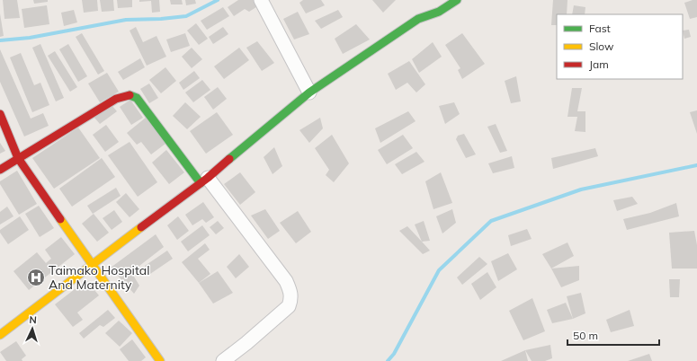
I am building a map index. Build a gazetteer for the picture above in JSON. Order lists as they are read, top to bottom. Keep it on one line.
{"places":{"hospital":["Taimako Hospital And Maternity"]},"legend":["Fast","Slow","Jam"],"scale_bar":"50 m","north":"top"}
